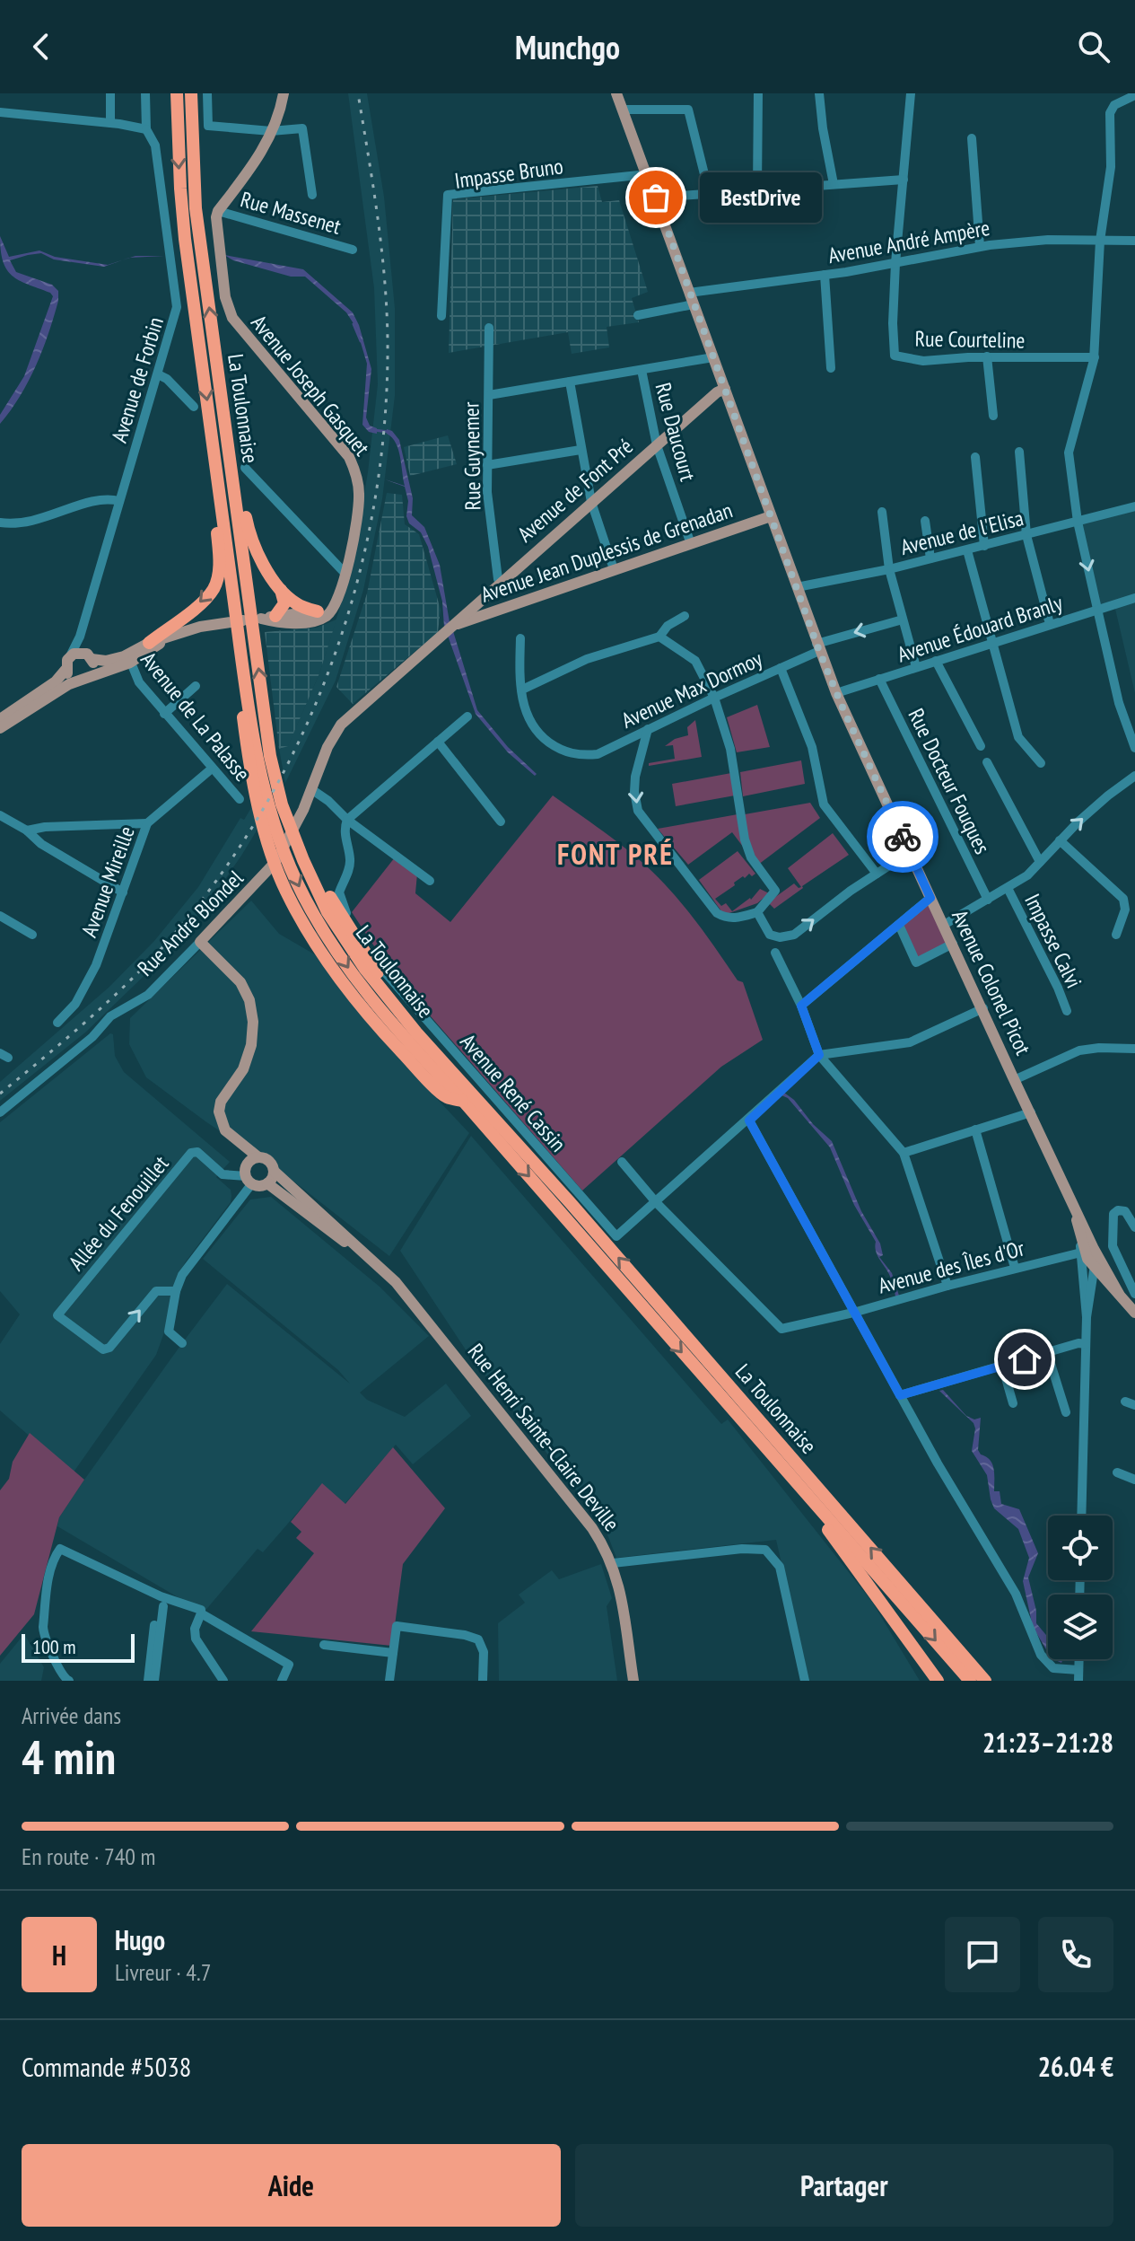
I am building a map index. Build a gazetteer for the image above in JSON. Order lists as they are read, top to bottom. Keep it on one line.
{"streets":{"highway":["La Toulonnaise"],"main road":["Avenue Joseph Gasquet","Avenue de Font Pré","Avenue Jean Duplessis de Grenadan","Rue André Blondel","Avenue Colonel Picot","Rue Henri Sainte-Claire Deville"],"street":["Impasse Bruno","Rue Massenet","Avenue André Ampère","Rue Courteline","Avenue de Forbin","Rue Daucourt","Rue Guynemer","Avenue de l'Elisa","Avenue Édouard Branly","Avenue Max Dormoy","Avenue de La Palasse","Rue Docteur Fouques","Avenue Mireille","Impasse Calvi","Avenue René Cassin","Allée du Fenouillet","Avenue des Îles d'Or"]},"crossings":[["Impasse Bruno","Avenue Colonel Picot"],["Rue Massenet","Avenue Joseph Gasquet"],["Avenue André Ampère","Rue Courteline"],["Avenue André Ampère","Avenue Colonel Picot"],["Avenue de Forbin","Avenue Joseph Gasquet"],["Avenue Joseph Gasquet","Avenue de La Palasse"],["Rue Daucourt","Avenue de Font Pré"],["Rue Daucourt","Avenue Jean Duplessis de Grenadan"],["Rue Guynemer","Avenue de Font Pré"],["Avenue de Font Pré","Avenue Jean Duplessis de Grenadan"],["Avenue de Font Pré","Rue André Blondel"],["Avenue de Font Pré","Avenue Colonel Picot"],["Avenue de l'Elisa","Avenue Colonel Picot"],["Avenue Jean Duplessis de Grenadan","Avenue Colonel Picot"],["Avenue Édouard Branly","Rue Docteur Fouques"],["Avenue Édouard Branly","Avenue Colonel Picot"],["Avenue Max Dormoy","Avenue Colonel Picot"],["Avenue de La Palasse","Avenue Mireille"],["Avenue Colonel Picot","Avenue des Îles d'Or"],["Avenue René Cassin","Avenue des Îles d'Or"],["Allée du Fenouillet","Rue Henri Sainte-Claire Deville"]],"districts":["FONT PRÉ"],"places":["BestDrive"],"scale_bar":"100 m","page":{"header":"Munchgo","bubble":"BestDrive","scale":"100 m","heading":["4 min","Arrivée dans","21:23–21:28"],"panel":["Hugo","Livreur · 4.7","Commande #5038","26.04 €"],"bar":"En route · 740 m","round":"H","buttons":["Aide","Partager"]}}
